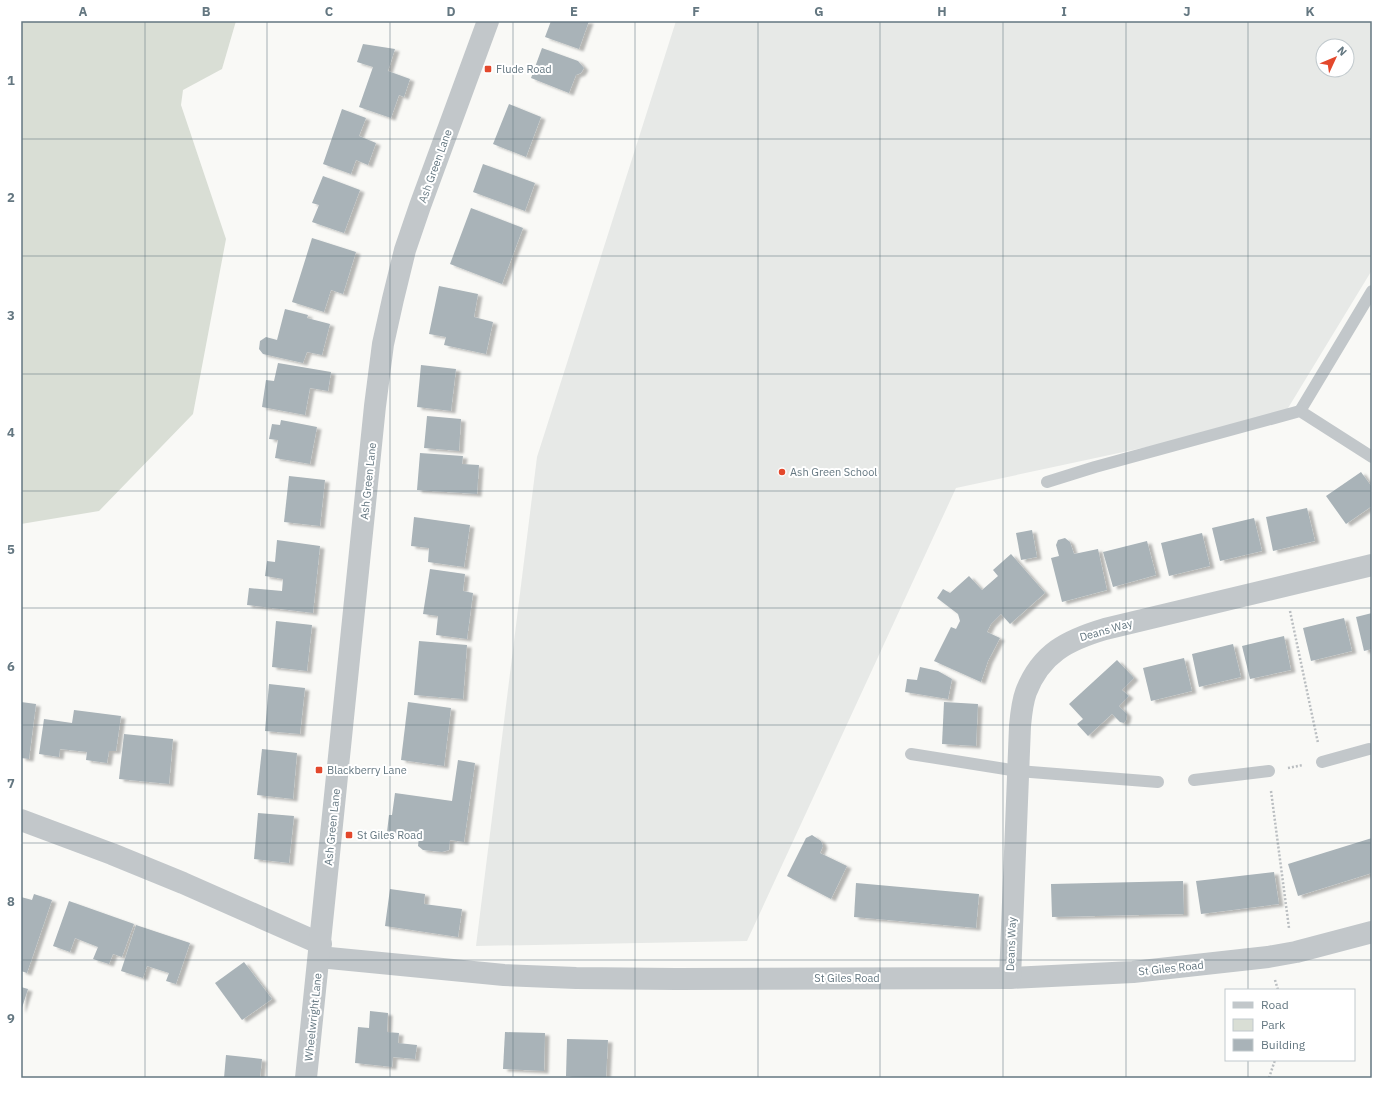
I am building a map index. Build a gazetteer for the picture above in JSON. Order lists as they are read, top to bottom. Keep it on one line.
{"streets":{"street":["Ash Green Lane","Deans Way","St Giles Road","Wheelwright Lane"]},"crossings":[["Ash Green Lane","St Giles Road"],["Ash Green Lane","Wheelwright Lane"],["Deans Way","St Giles Road"],["St Giles Road","Wheelwright Lane"]],"places":{"transit":["Flude Road","Blackberry Lane","St Giles Road"],"other":["Ash Green School"]},"legend":["Road","Park","Building"],"north":"top right","grid":{"columns":["A","B","C","D","E","F","G","H","I","J","K"],"rows":["1","2","3","4","5","6","7","8","9"]}}
